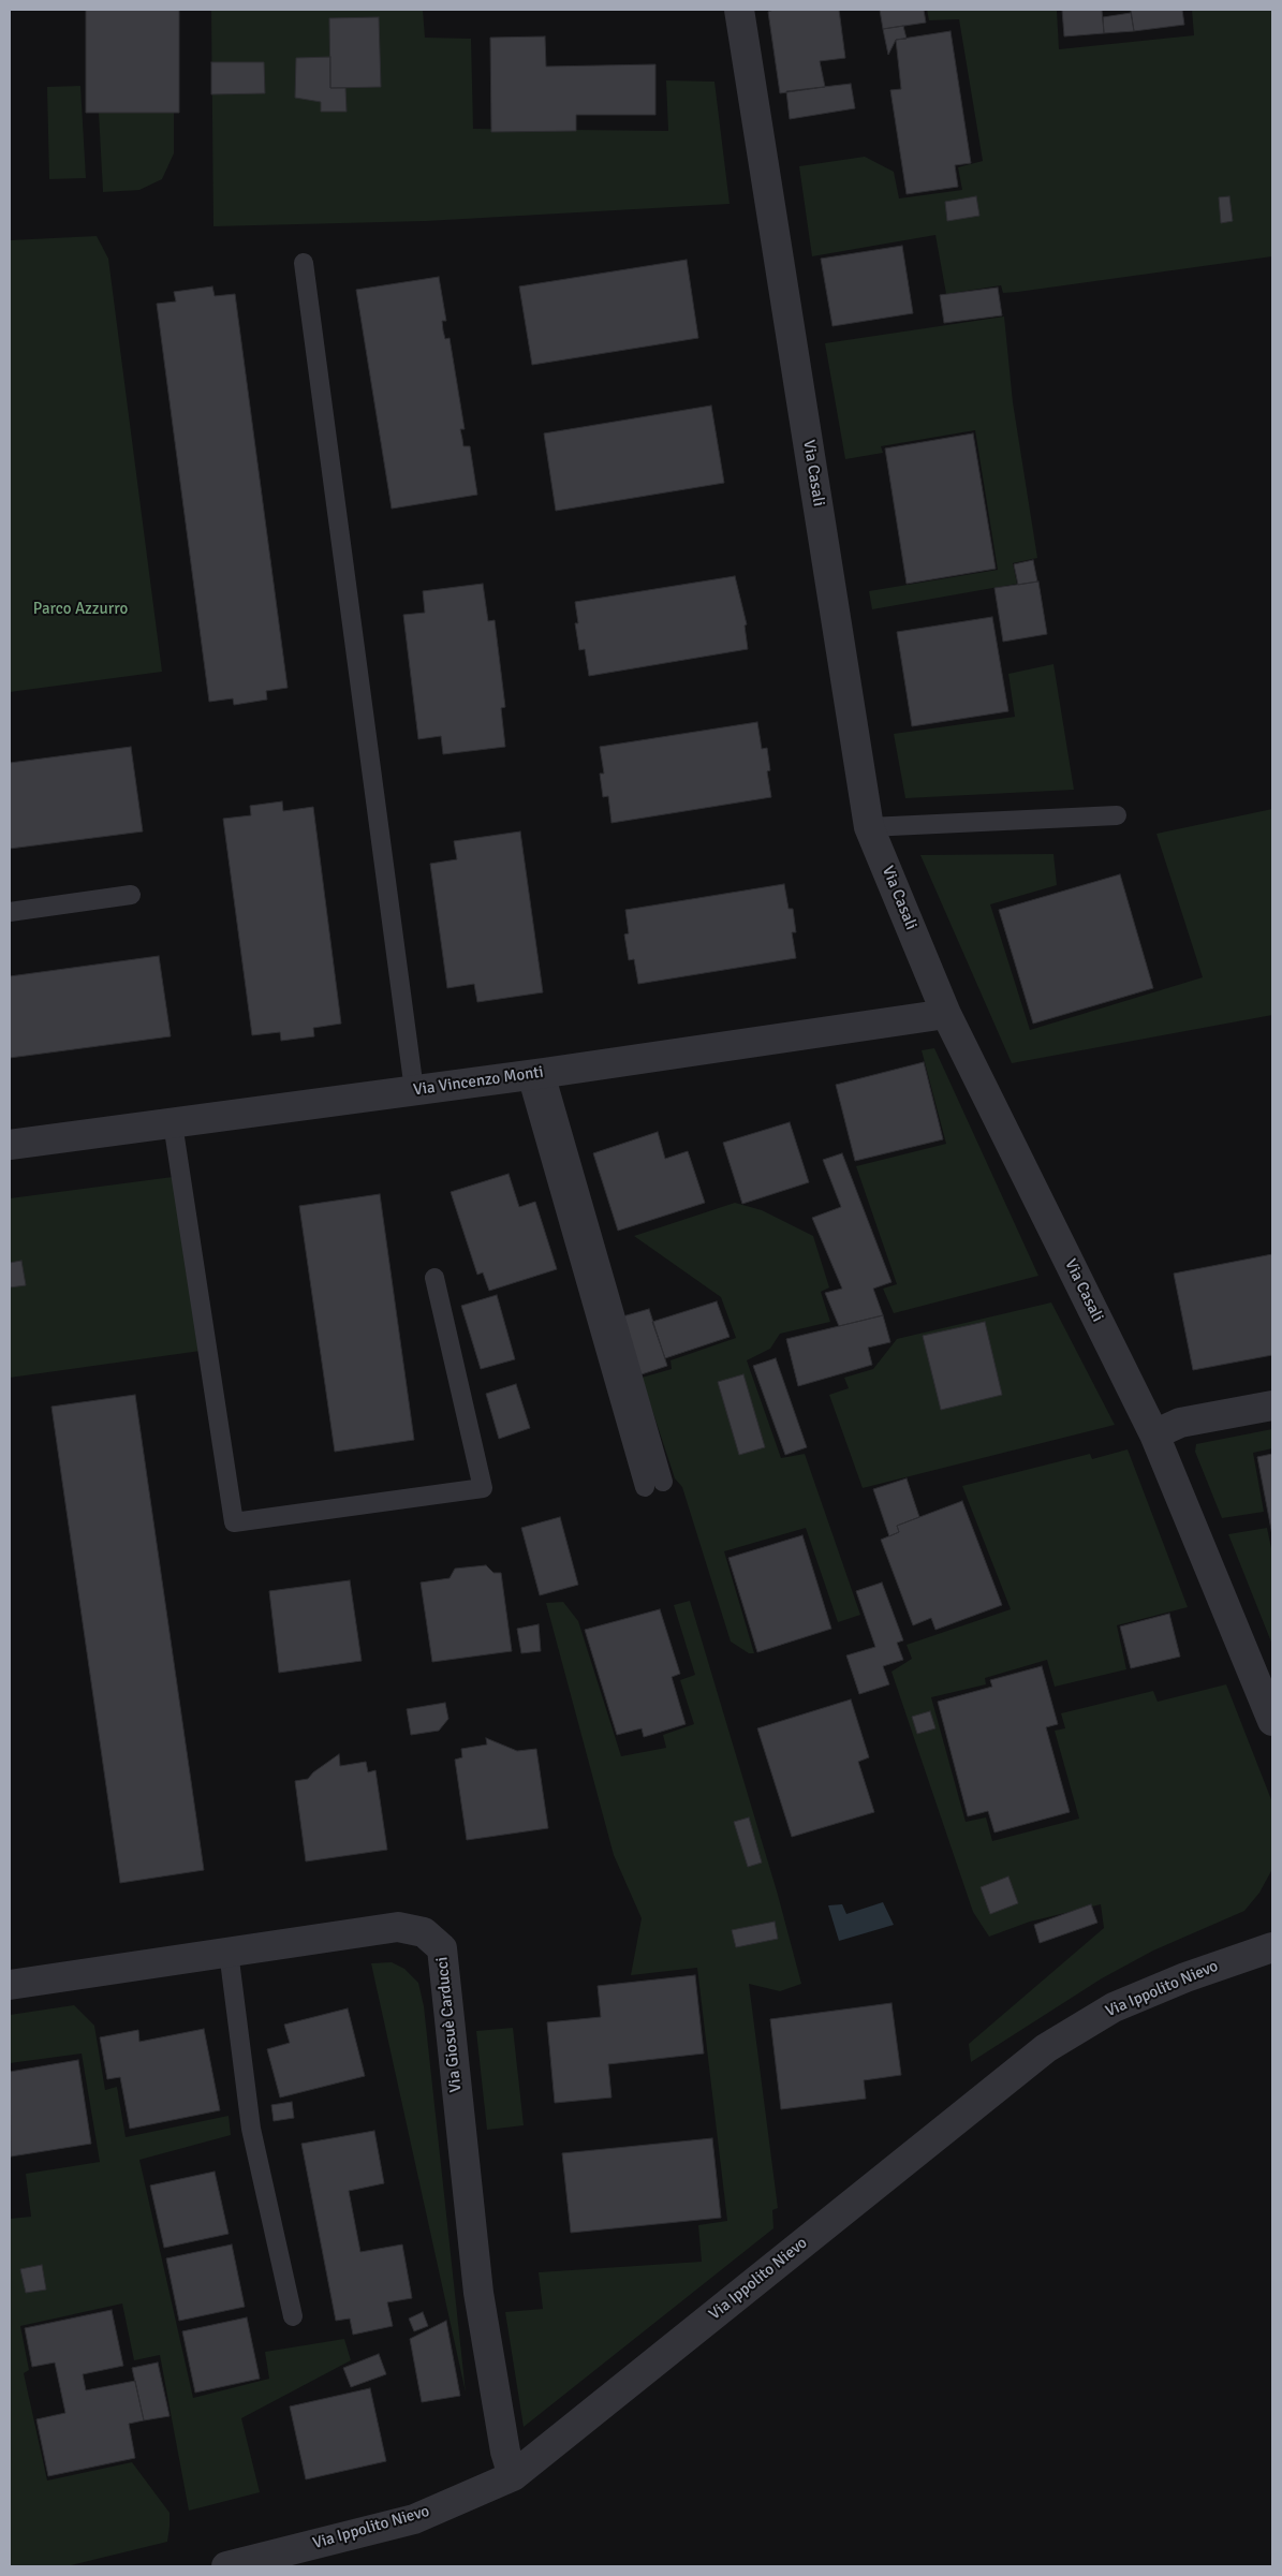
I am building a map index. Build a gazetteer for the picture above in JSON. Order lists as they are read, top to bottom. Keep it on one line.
{"streets":{"street":["Via Casali","Via Vincenzo Monti","Via Ippolito Nievo","Via Giosuè Carducci"]},"crossings":[["Via Casali","Via Vincenzo Monti"],["Via Ippolito Nievo","Via Giosuè Carducci"]],"parks":["Parco Azzurro"]}
